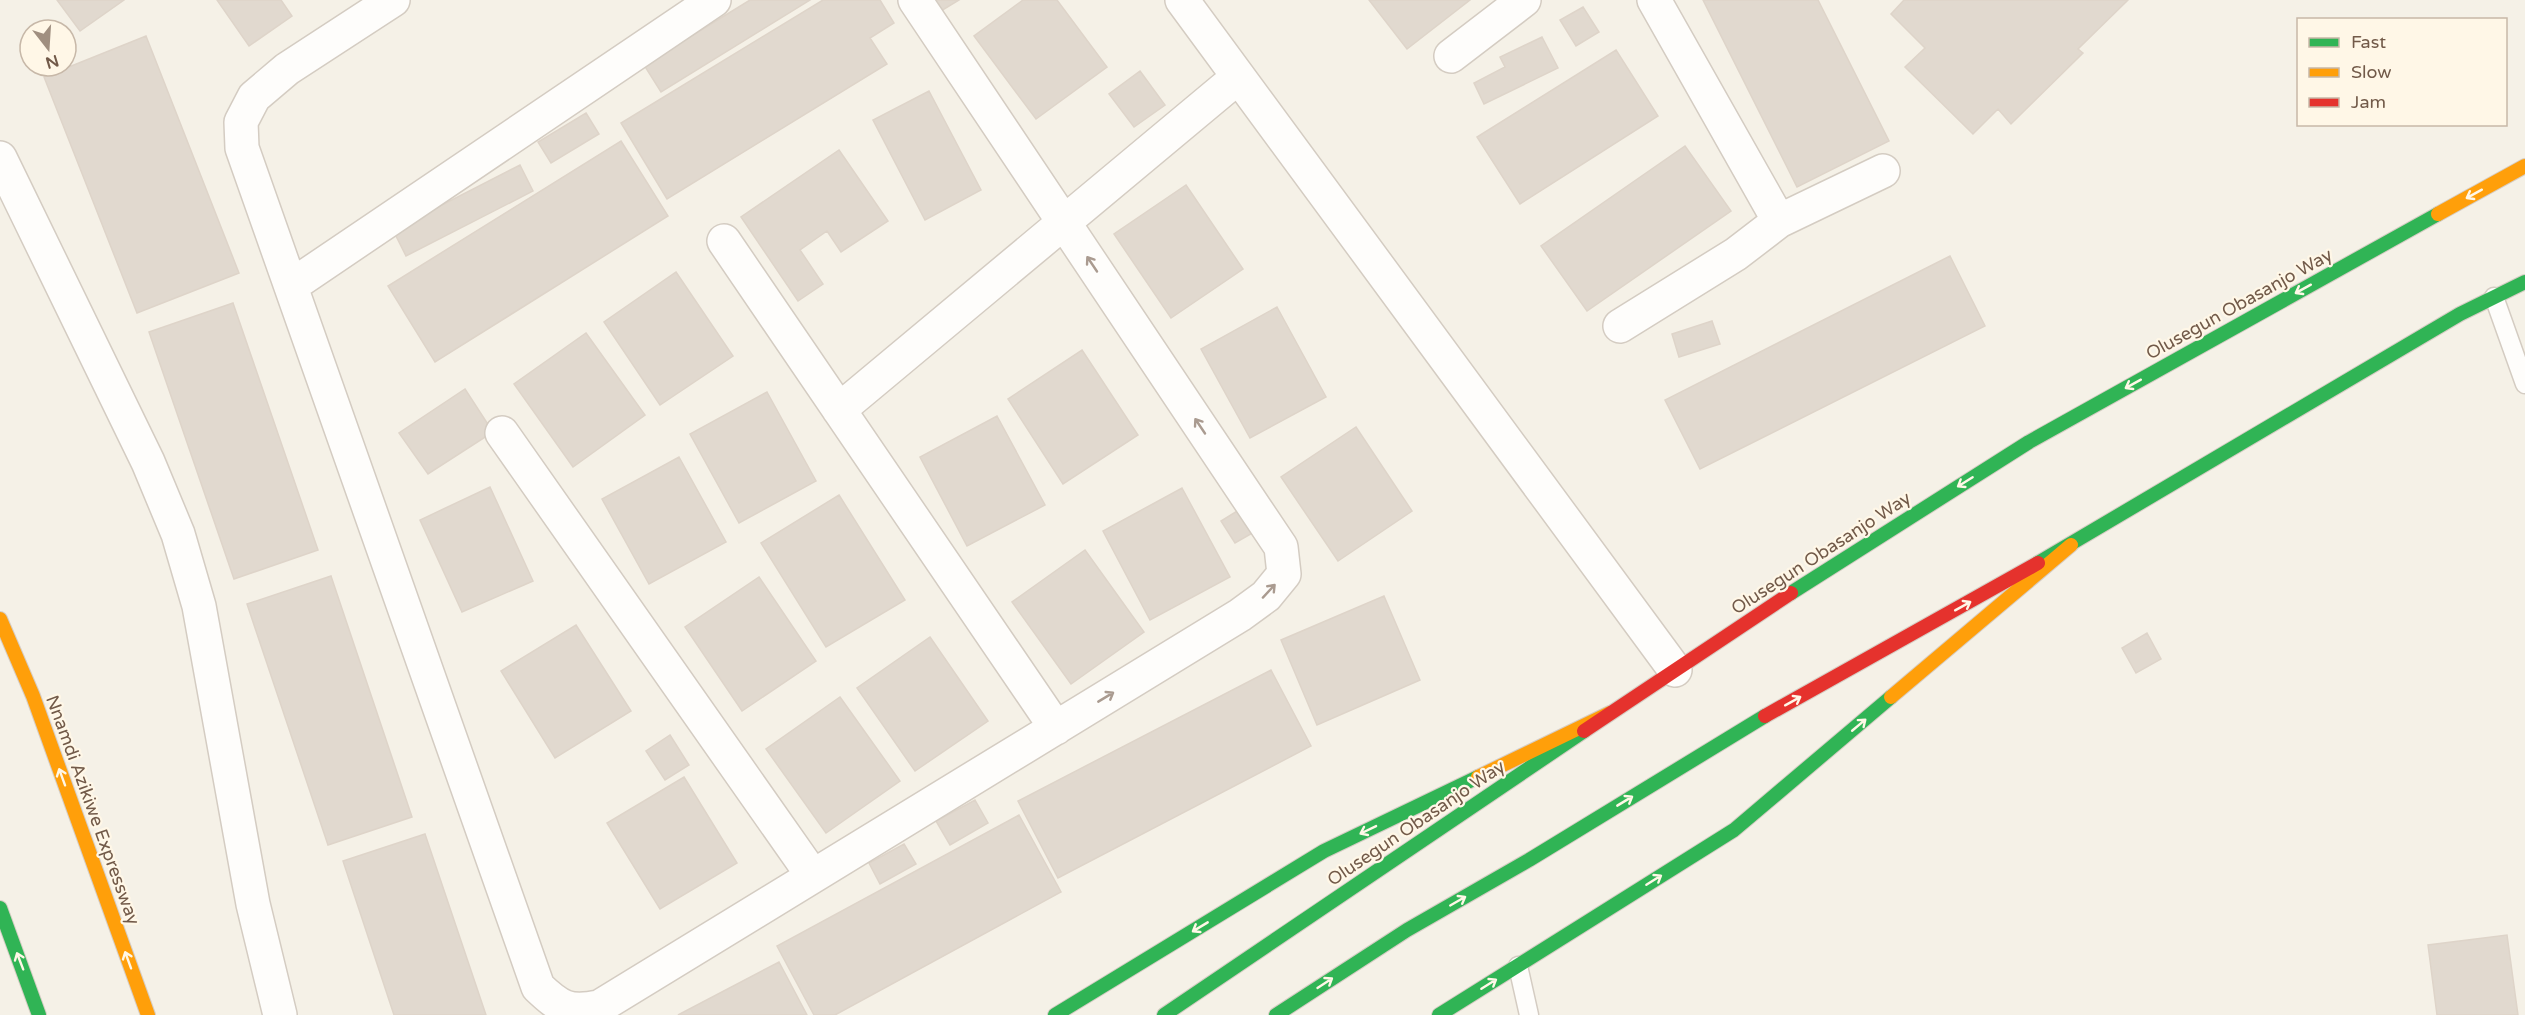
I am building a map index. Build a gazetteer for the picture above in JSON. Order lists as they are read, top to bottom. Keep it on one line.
{"streets":{"main road":["Olusegun Obasanjo Way","Nnamdi Azikiwe Expressway"]},"one_way":["Nnamdi Azikiwe Expressway"],"legend":["Fast","Slow","Jam"],"north":"bottom"}
